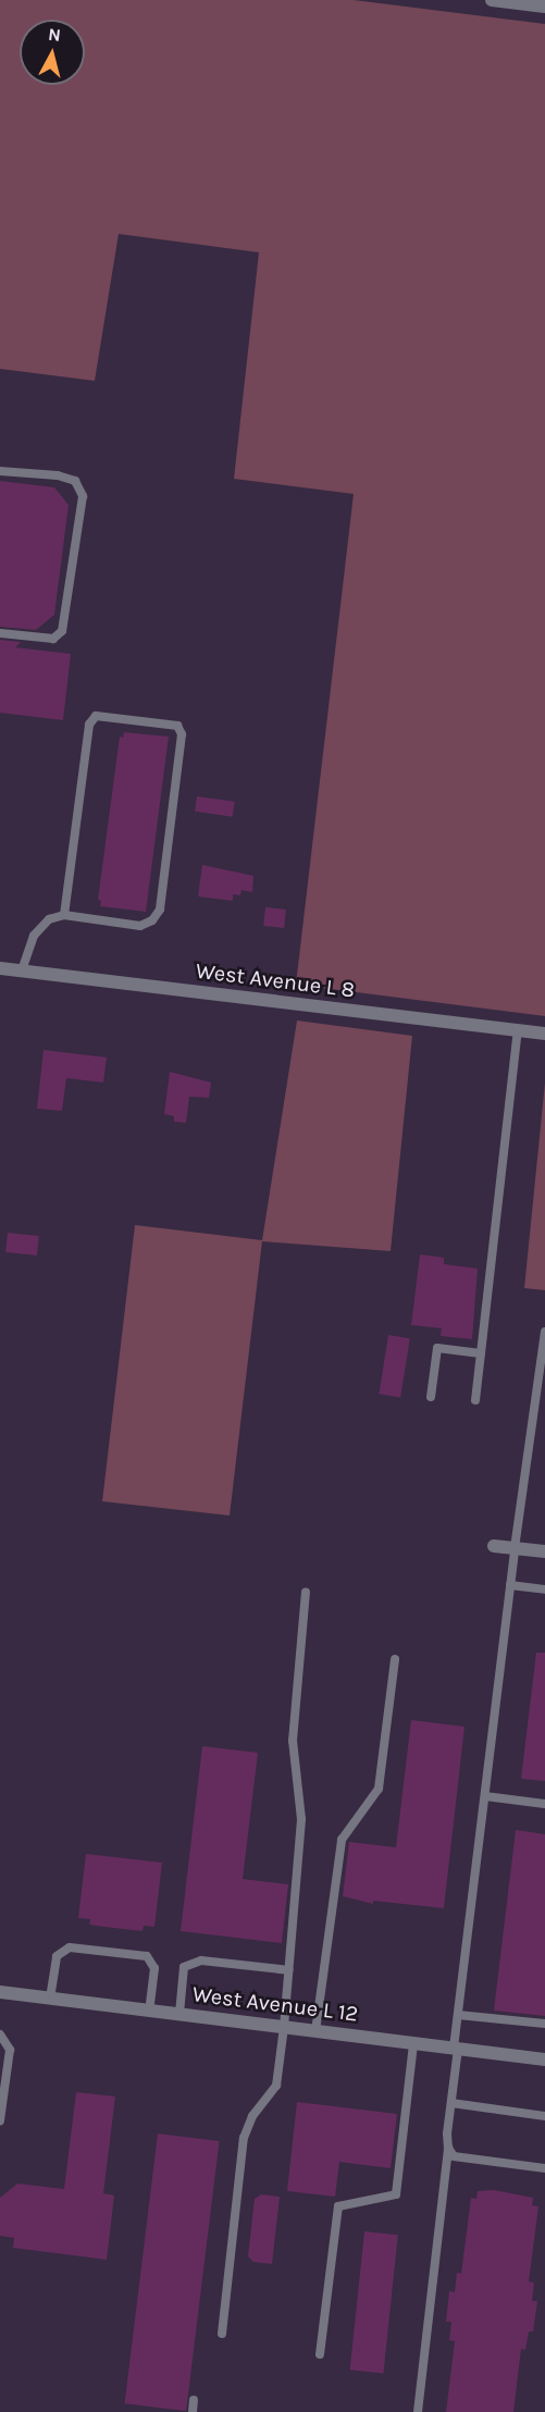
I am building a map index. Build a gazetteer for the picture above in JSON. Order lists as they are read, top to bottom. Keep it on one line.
{"streets":{"street":["West Avenue L 8","West Avenue L 12"]},"north":"top"}
